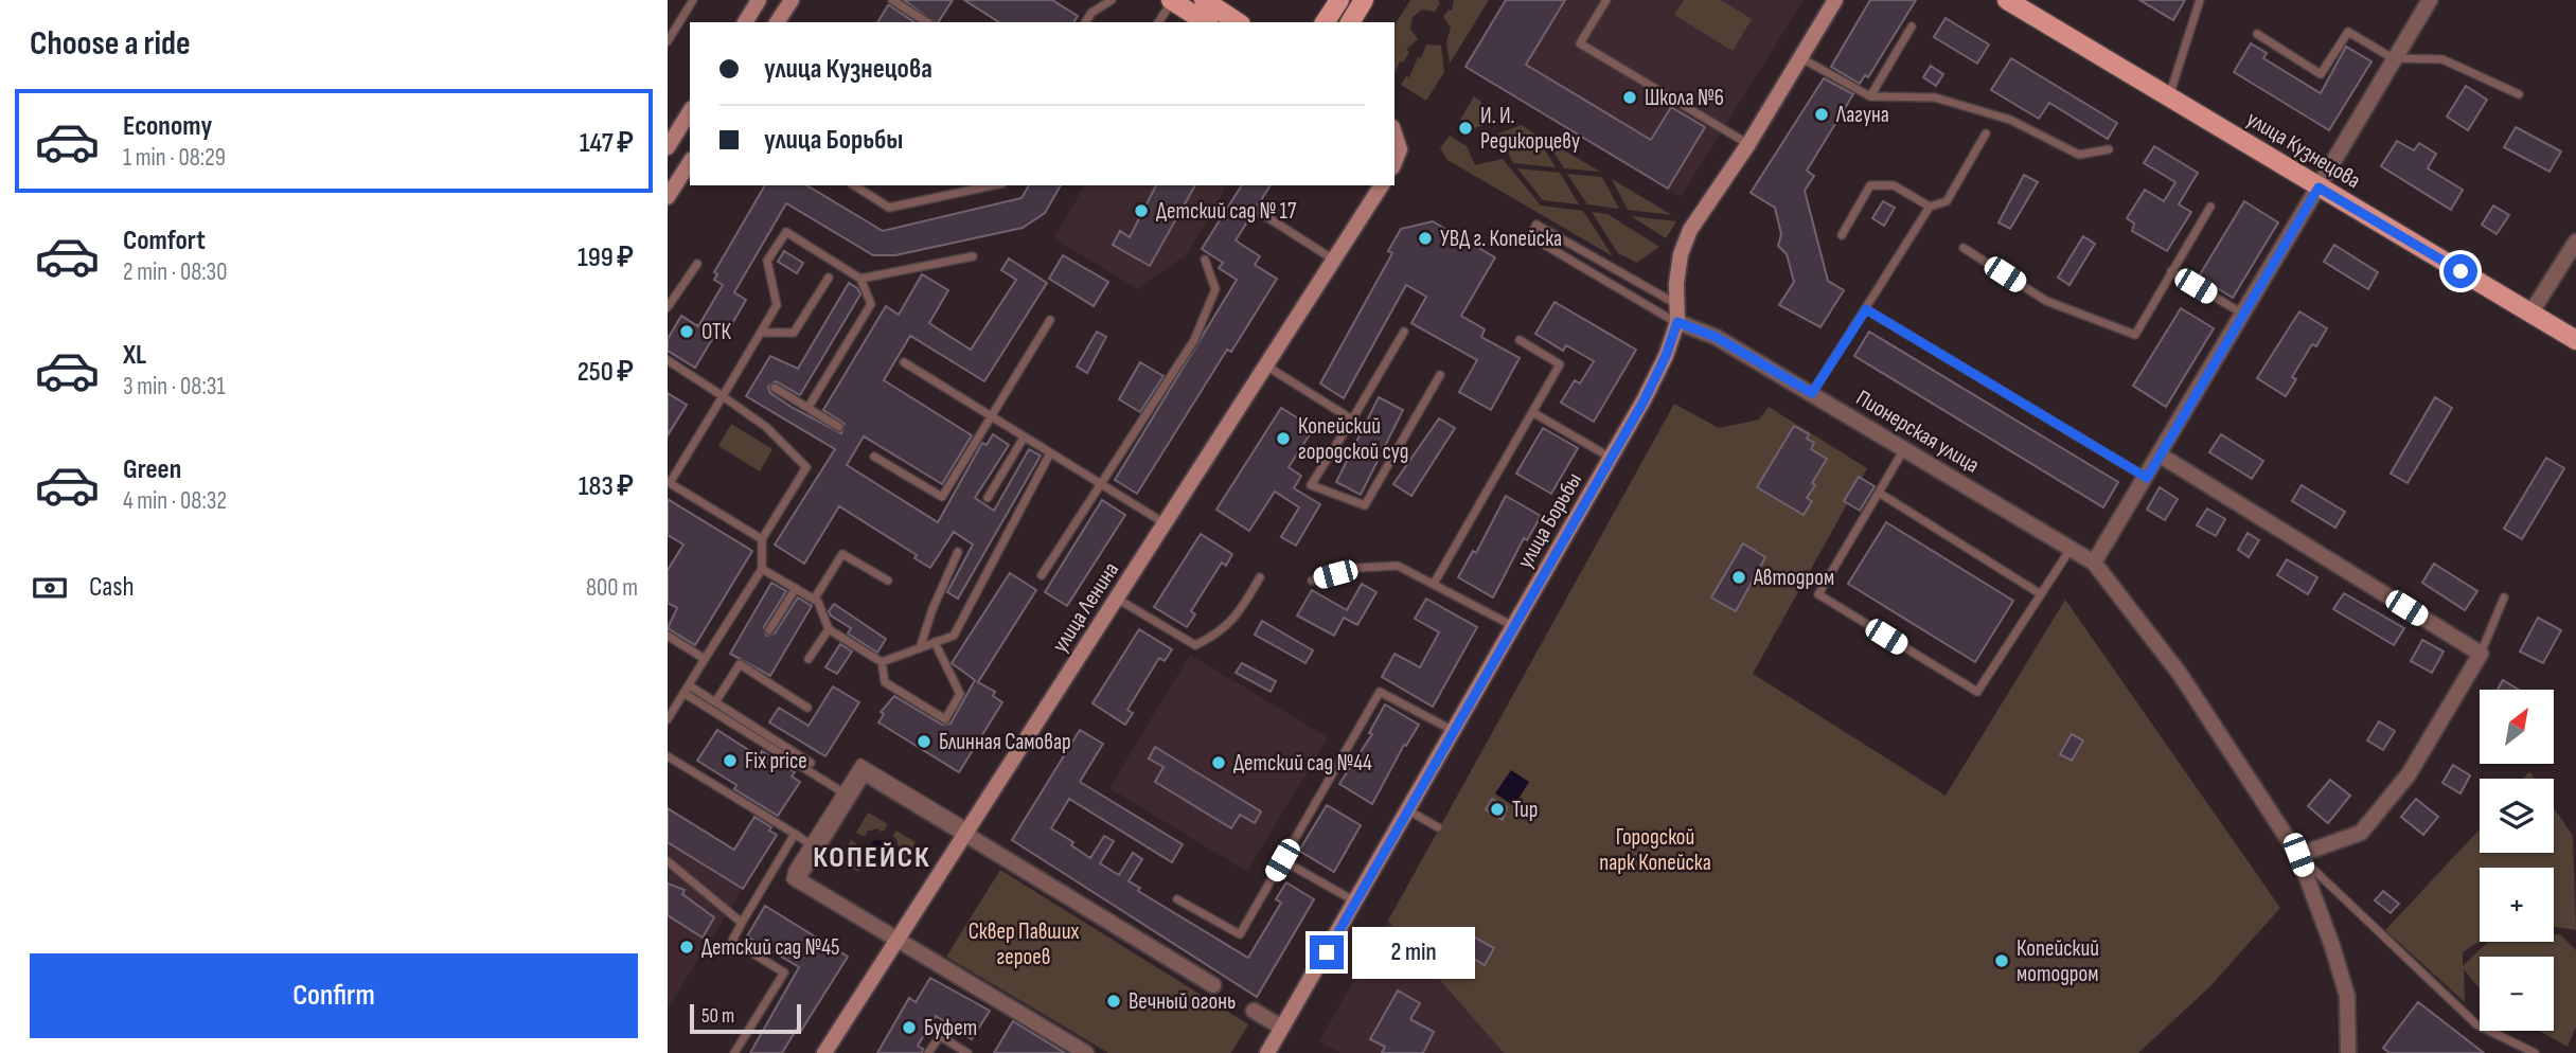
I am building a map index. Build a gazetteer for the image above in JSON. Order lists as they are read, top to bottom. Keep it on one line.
{"streets":{"main road":["улица Кузнецова"],"street":["Пионерская улица","улица Борьбы","улица Ленина"]},"crossings":[["Пионерская улица","улица Борьбы"]],"districts":["КОПЕЙСК"],"parks":["Городской парк Копейска","Сквер Павших героев"],"places":["Школа №6","Лагуна","И. И. Редикорцеву","Детский сад № 17","УВД г. Копейска","ОТК","Копейский городской суд","Автодром","Блинная Самовар","Fix price","Детский сад №44","Тир","Детский сад №45","Копейский мотодром","Вечный огонь","Буфет"],"scale_bar":"50 m","north":"top right","page":{"heading":"Choose a ride","banner":["улица Кузнецова","улица Борьбы"],"list":[{"name":"Economy","note":"1 min · 08:29","value":"147 ₽"},{"name":"Comfort","note":"2 min · 08:30","value":"199 ₽"},{"name":"XL","note":"3 min · 08:31","value":"250 ₽"},{"name":"Green","note":"4 min · 08:32","value":"183 ₽"}],"pay":["Cash","800 m"],"map_buttons":["+","−"],"bubble":"2 min","buttons":"Confirm","scale":"50 m"}}
